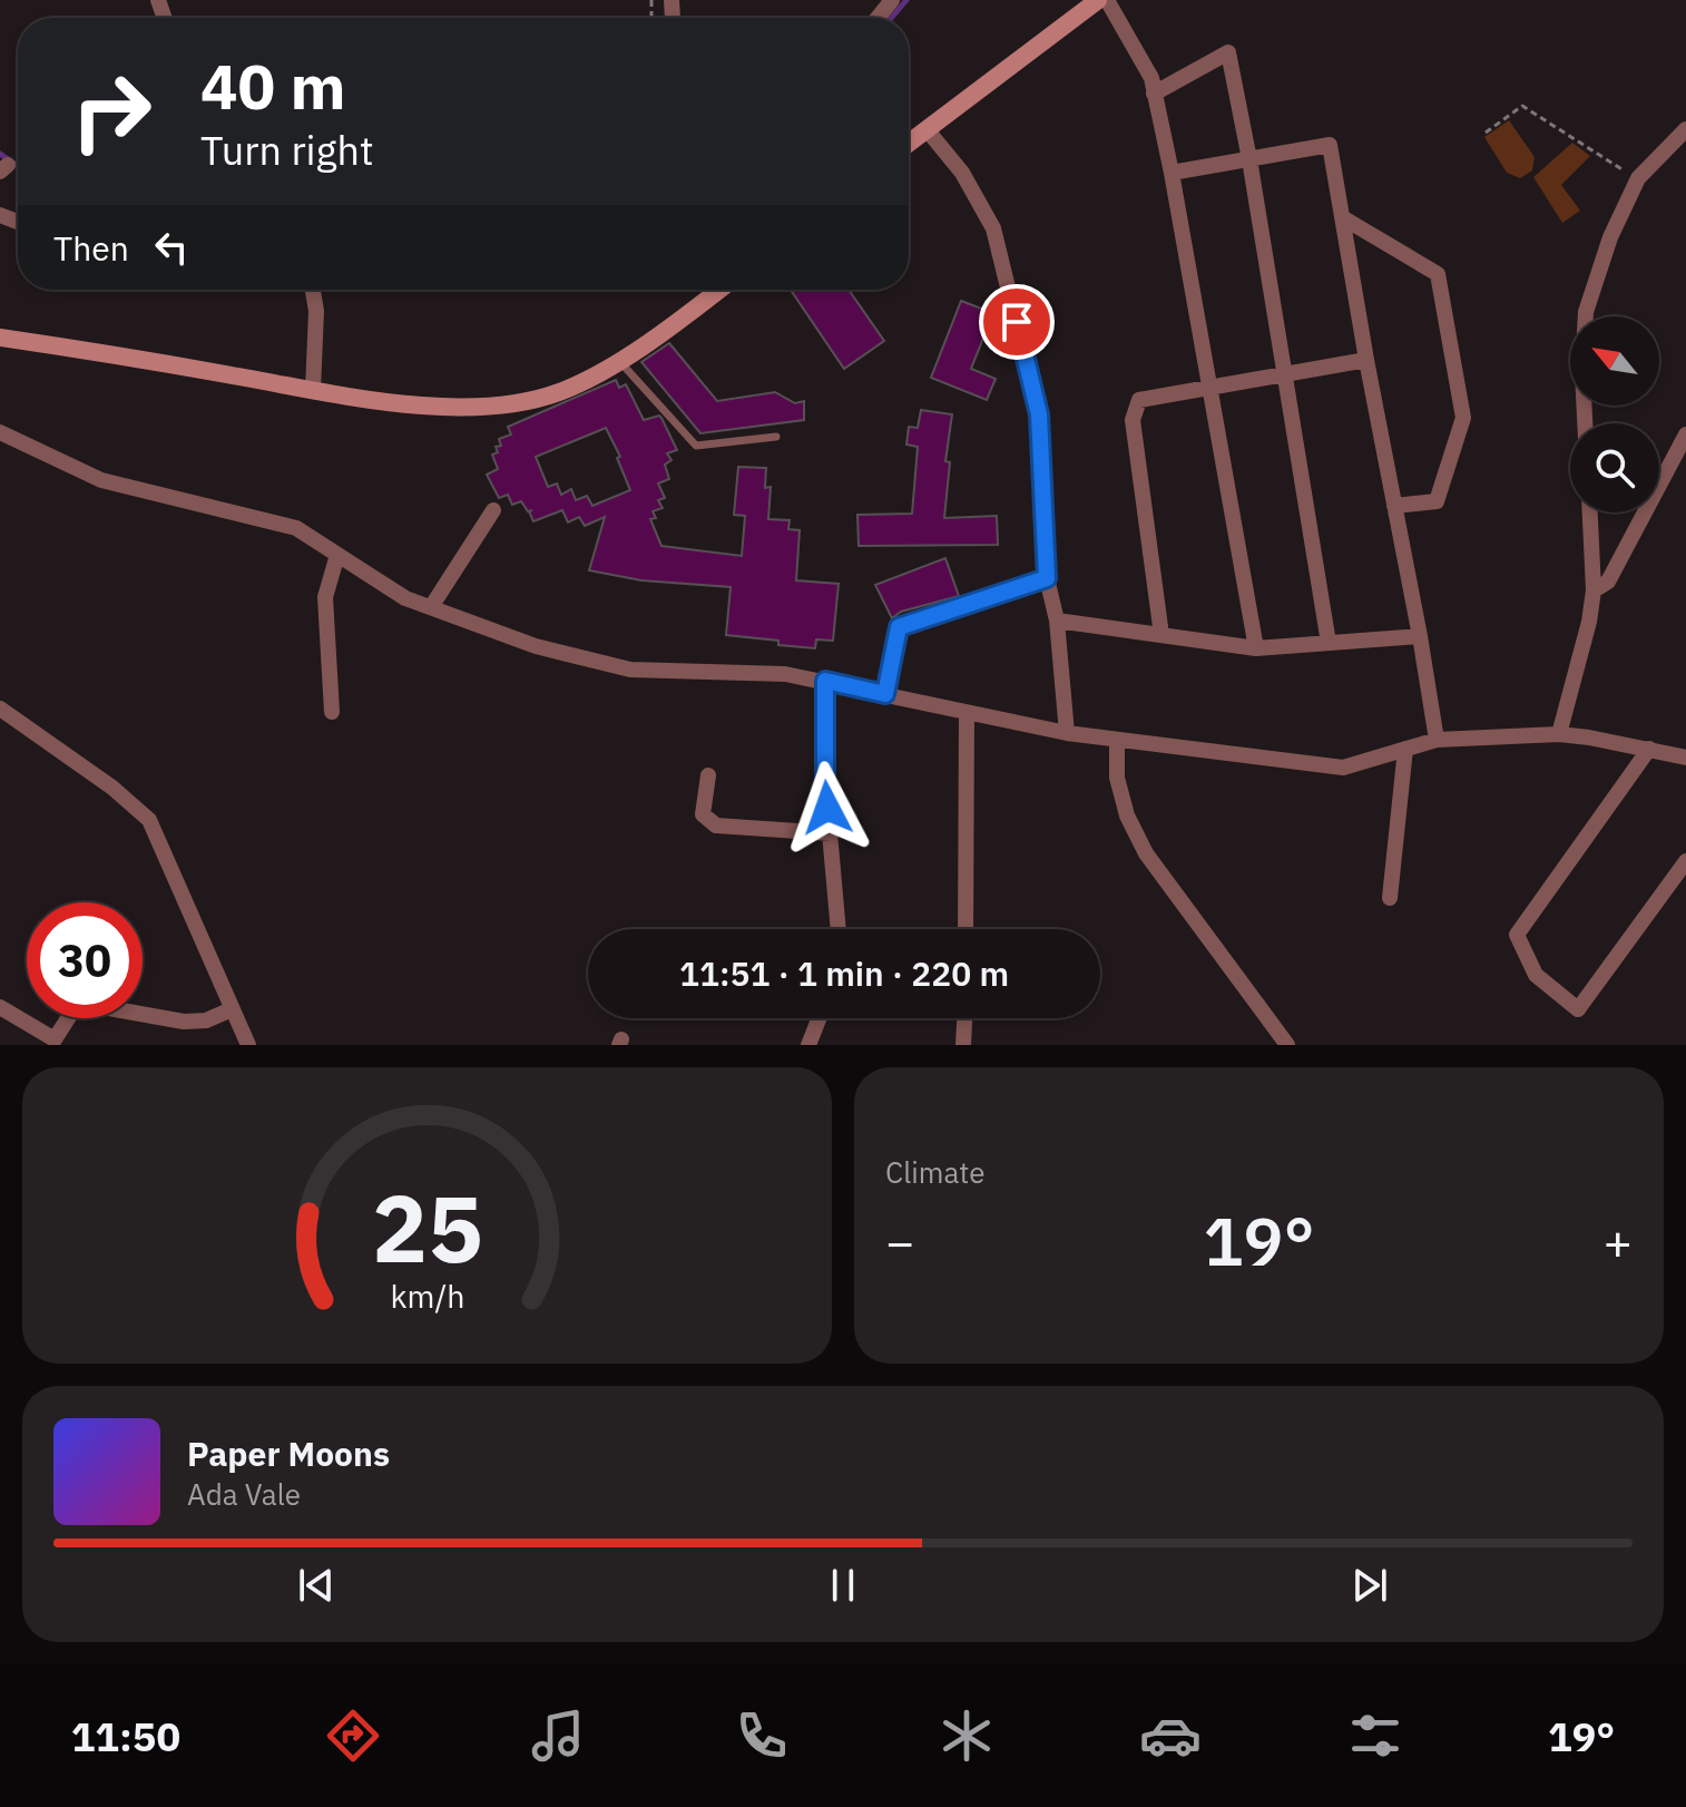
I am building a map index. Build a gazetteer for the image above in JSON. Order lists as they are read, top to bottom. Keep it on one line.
{"north":"top left","page":{"turn":["40 m","Turn right"],"then":"Then","limit":"30","trip":"11:51 · 1 min · 220 m","tile":"Climate","heat":["−","19°","+"],"song":["Paper Moons","Ada Vale"],"tabs":["11:50","19°"],"gauge":["25","km/h"]}}
